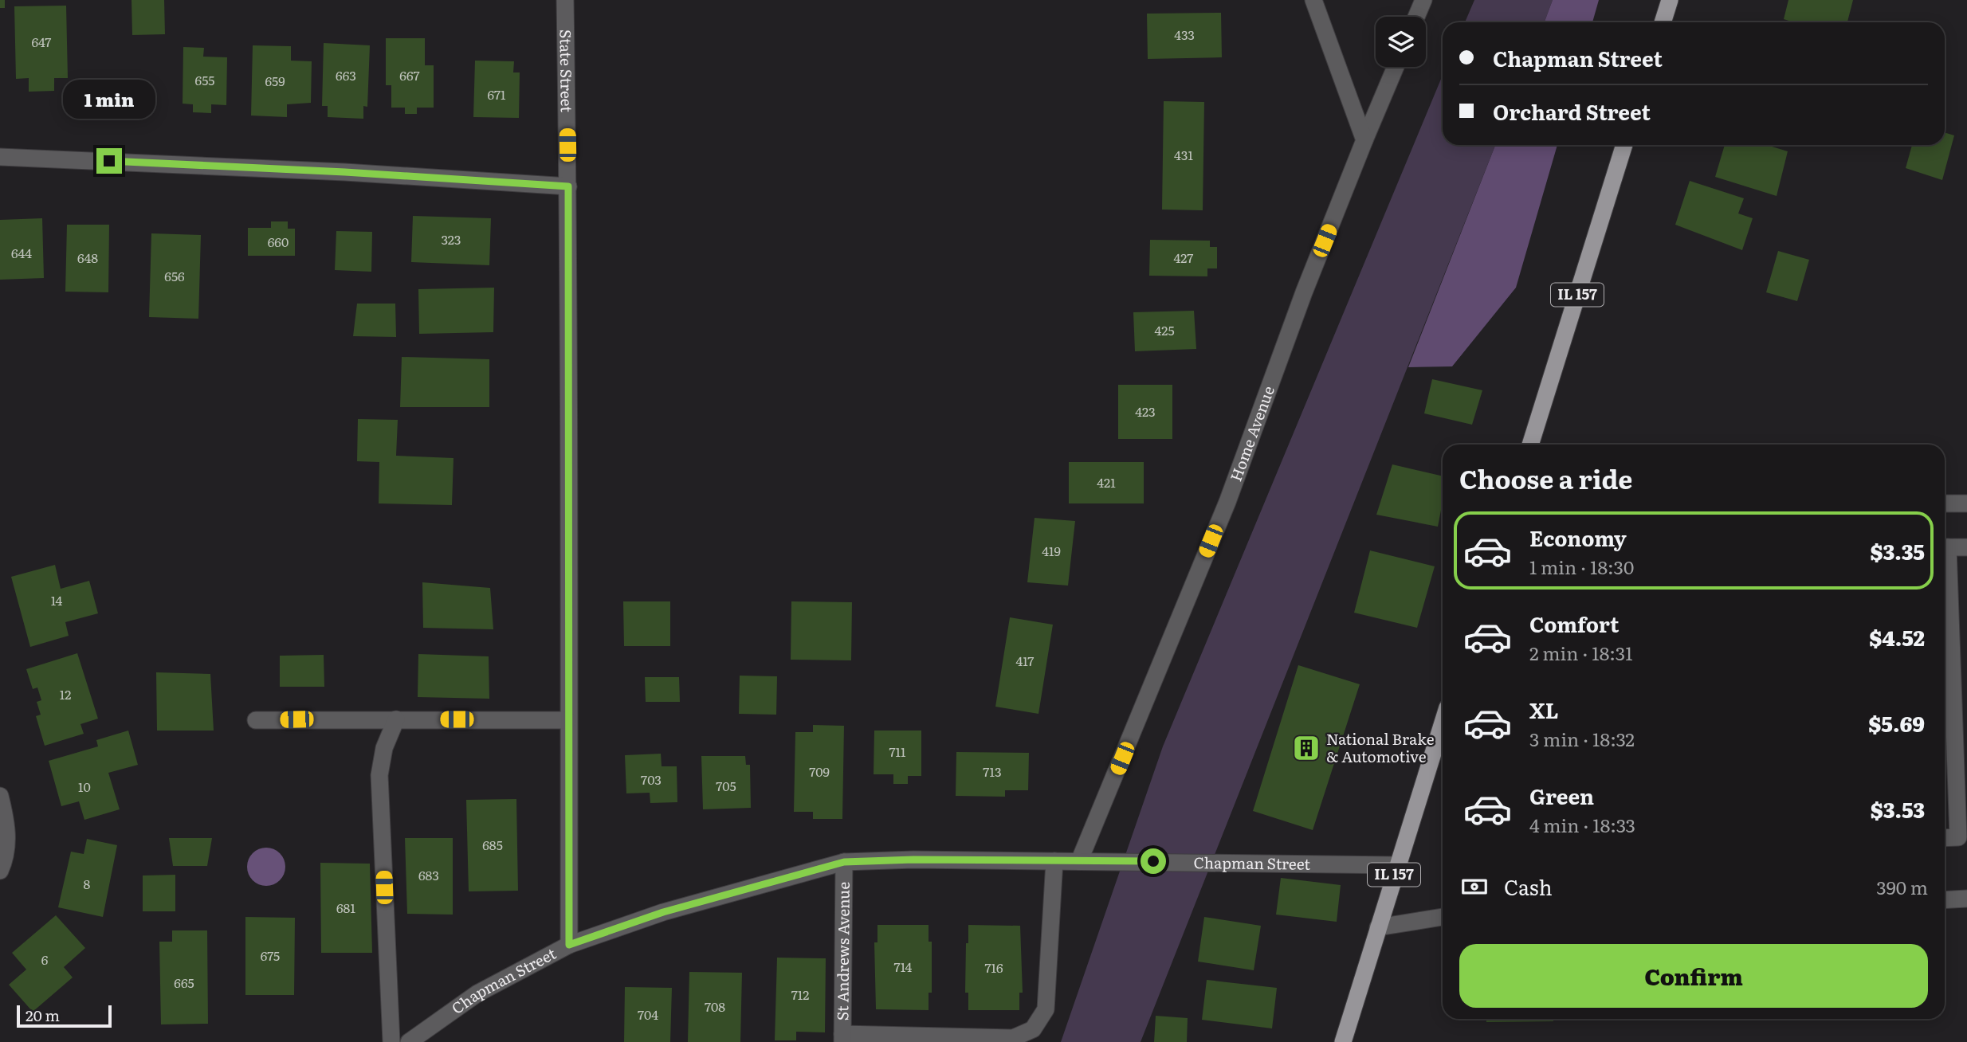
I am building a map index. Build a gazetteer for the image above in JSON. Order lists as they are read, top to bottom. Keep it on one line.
{"streets":{"main road":["IL 157"],"street":["State Street","Home Avenue","Chapman Street","St Andrews Avenue"]},"crossings":[["State Street","Chapman Street"],["IL 157","Chapman Street"],["Home Avenue","Chapman Street"],["Chapman Street","St Andrews Avenue"]],"places":{"building":["National Brake & Automotive"]},"house_numbers":["433","647","663","667","655","659","671","431","323","660","644","648","427","656","425","423","421","419","14","417","12","711","709","713","703","705","10","685","683","8","681","675","6","714","716","665","712","708","704"],"scale_bar":"20 m","page":{"banner":["Chapman Street","Orchard Street"],"bubble":"1 min","heading":"Choose a ride","list":[{"name":"Economy","note":"1 min · 18:30","value":"$3.35"},{"name":"Comfort","note":"2 min · 18:31","value":"$4.52"},{"name":"XL","note":"3 min · 18:32","value":"$5.69"},{"name":"Green","note":"4 min · 18:33","value":"$3.53"}],"pay":["Cash","390 m"],"buttons":"Confirm","scale":"20 m"}}
